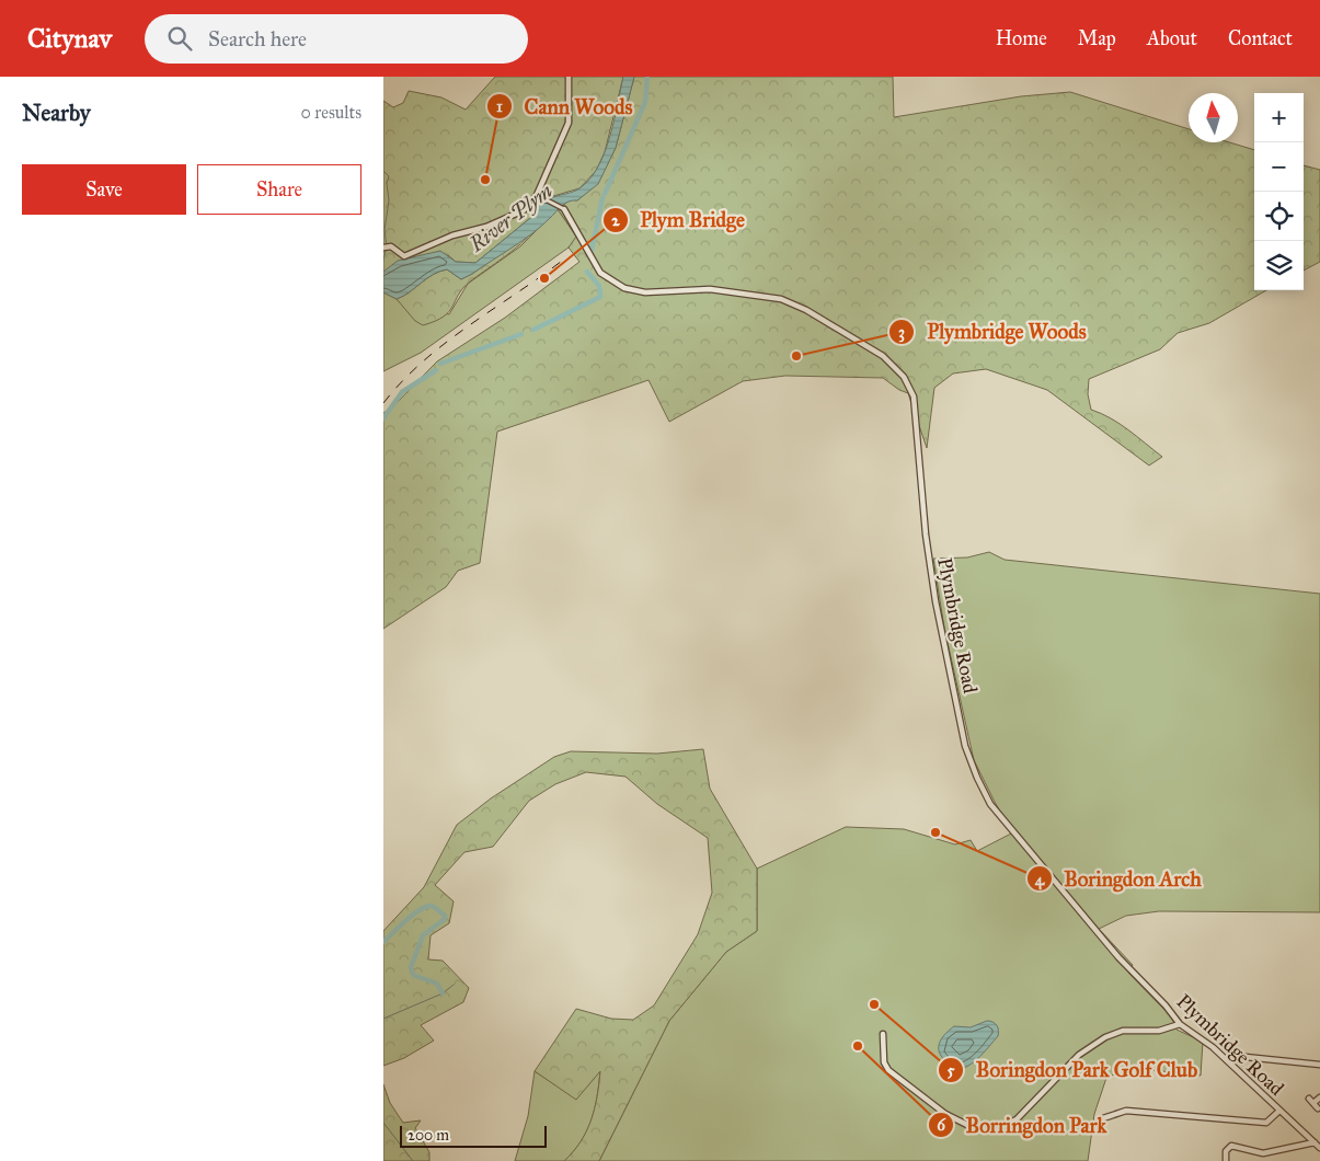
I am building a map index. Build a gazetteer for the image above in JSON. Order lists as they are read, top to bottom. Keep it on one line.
{"streets":{"street":["Plymbridge Road"]},"water":["River Plym"],"places":["Cann Woods","Plym Bridge","Plymbridge Woods","Boringdon Arch","Boringdon Park Golf Club","Borringdon Park"],"scale_bar":"200 m","north":"top","page":{"header":"Citynav","search":"Search here","nav":["Home","Map","About","Contact"],"heading":["Nearby","0 results"],"map_buttons":["+","−"],"buttons":["Save","Share"],"scale":"200 m"}}
